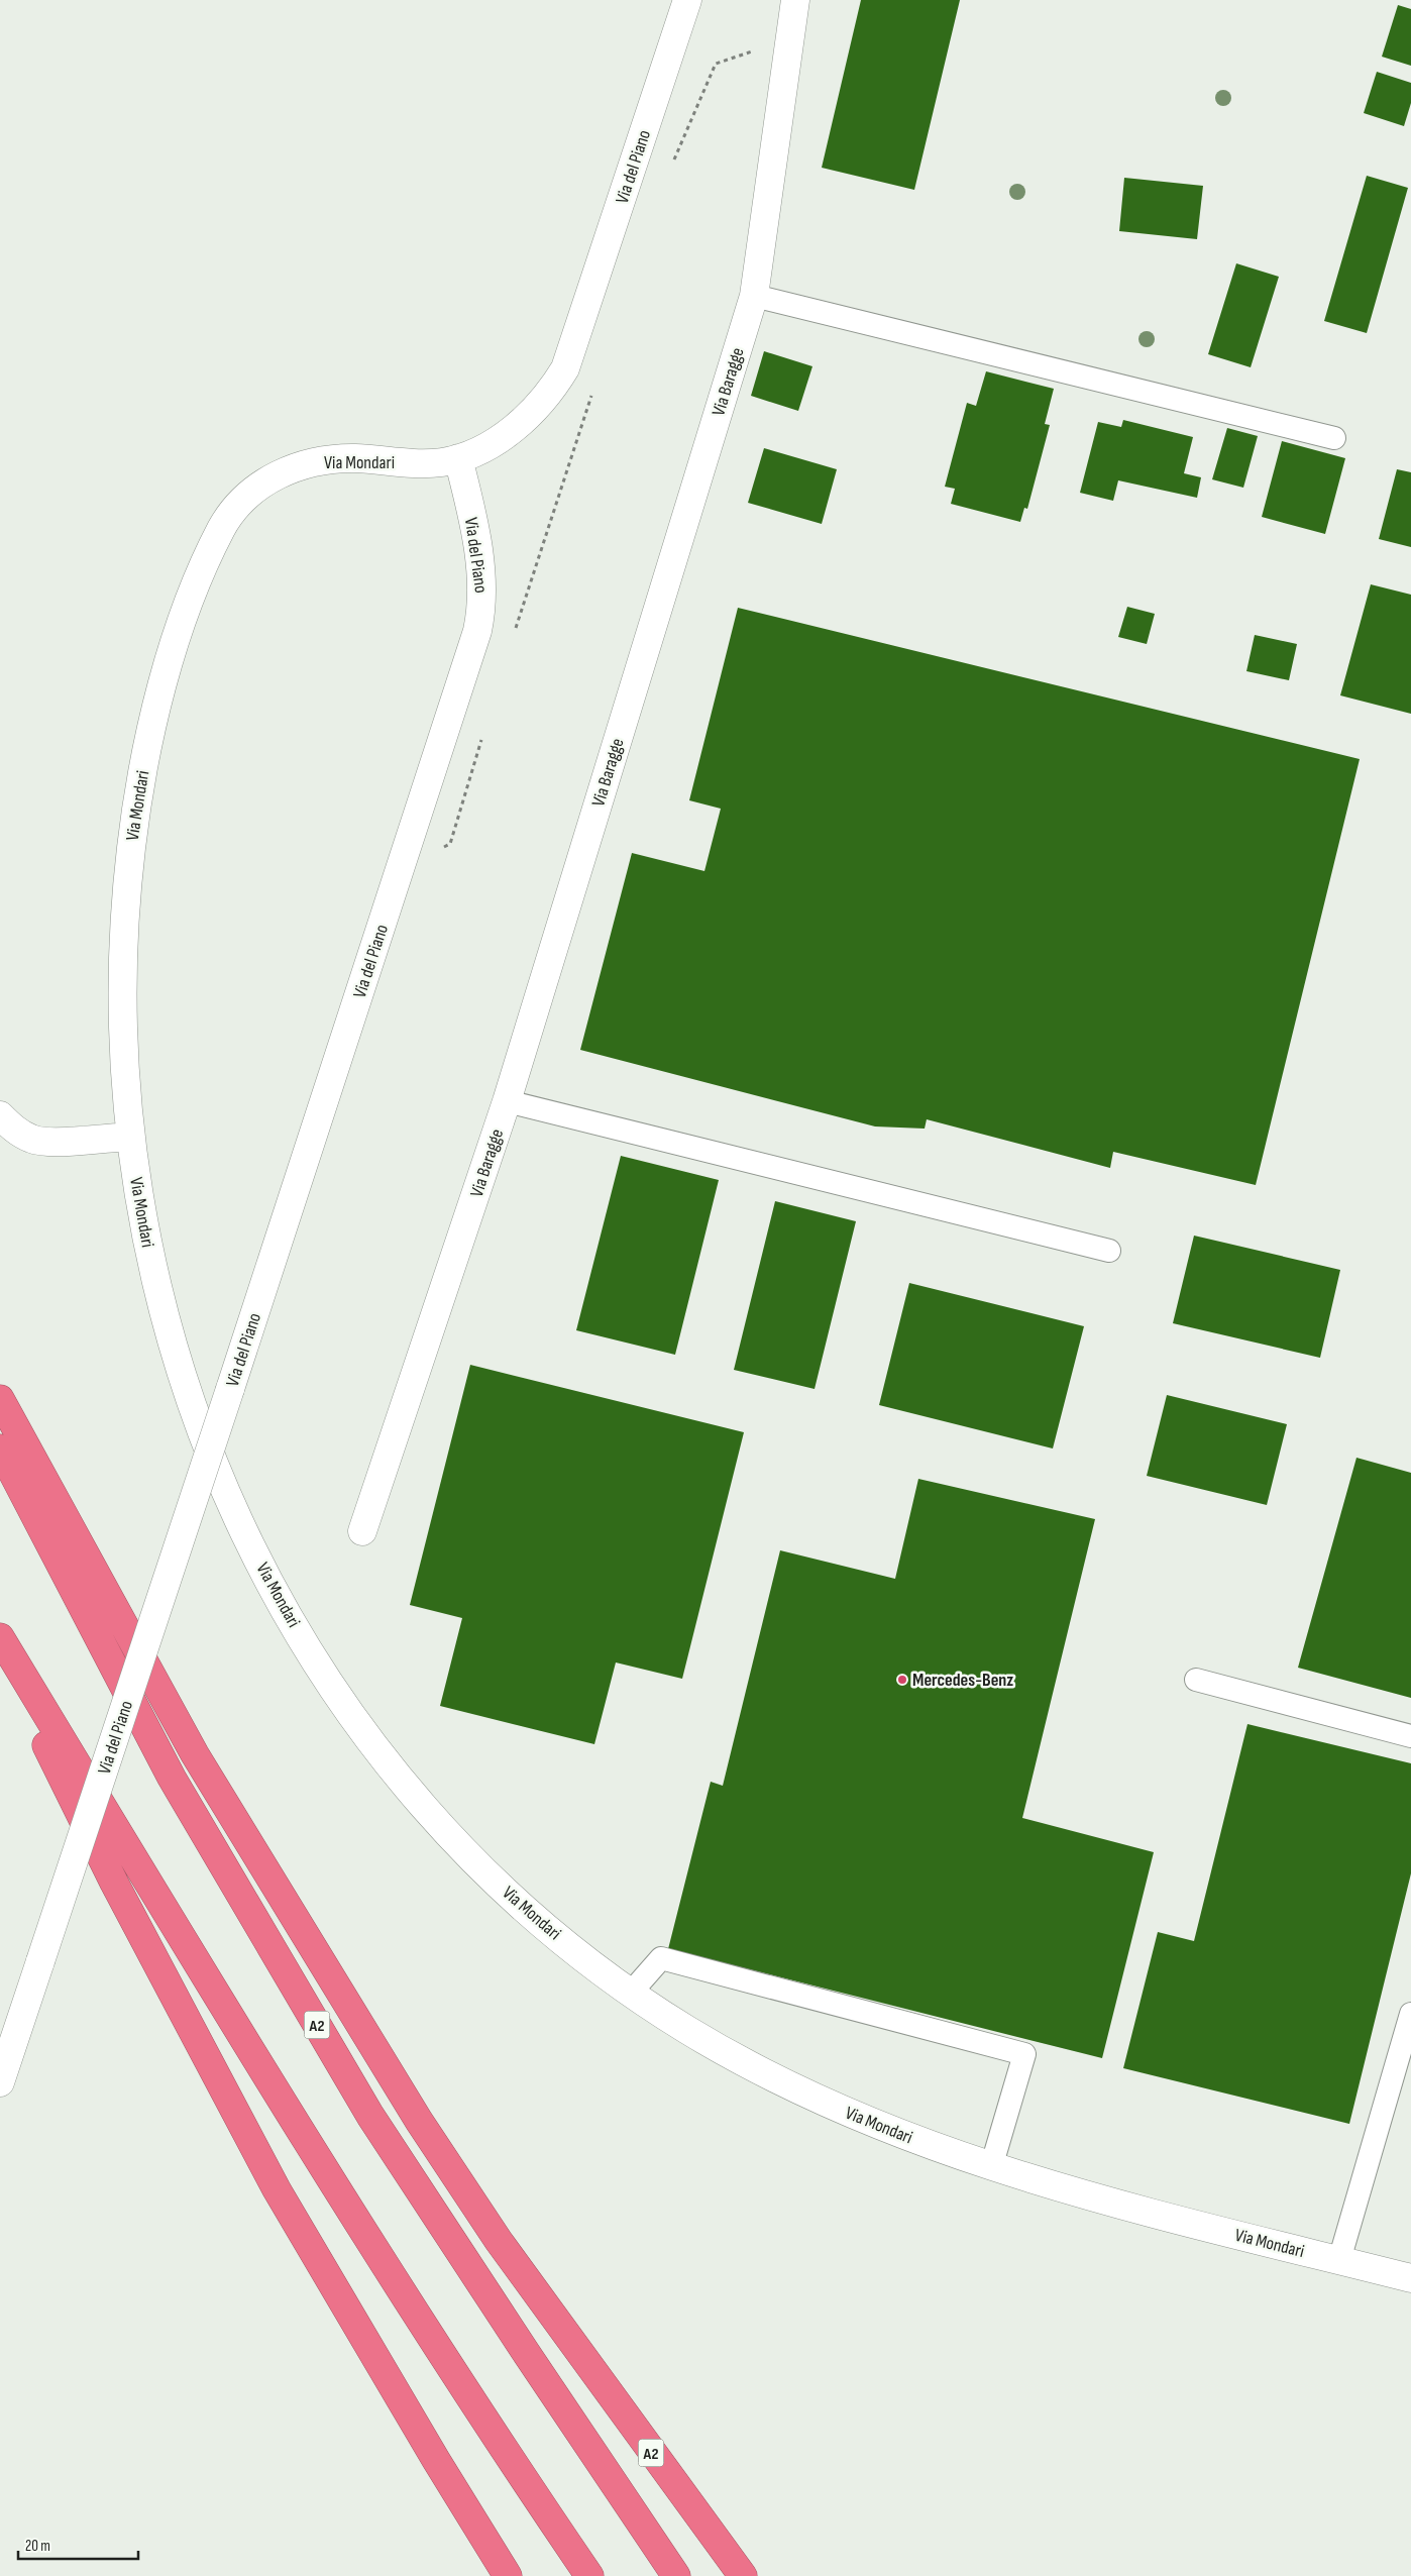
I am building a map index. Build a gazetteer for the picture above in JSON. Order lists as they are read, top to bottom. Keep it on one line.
{"streets":{"highway":["A2"],"street":["Via del Piano","Via Baragge","Via Mondari"]},"crossings":[["Via del Piano","Via Mondari"]],"places":["Mercedes-Benz"],"scale_bar":"20 m"}
